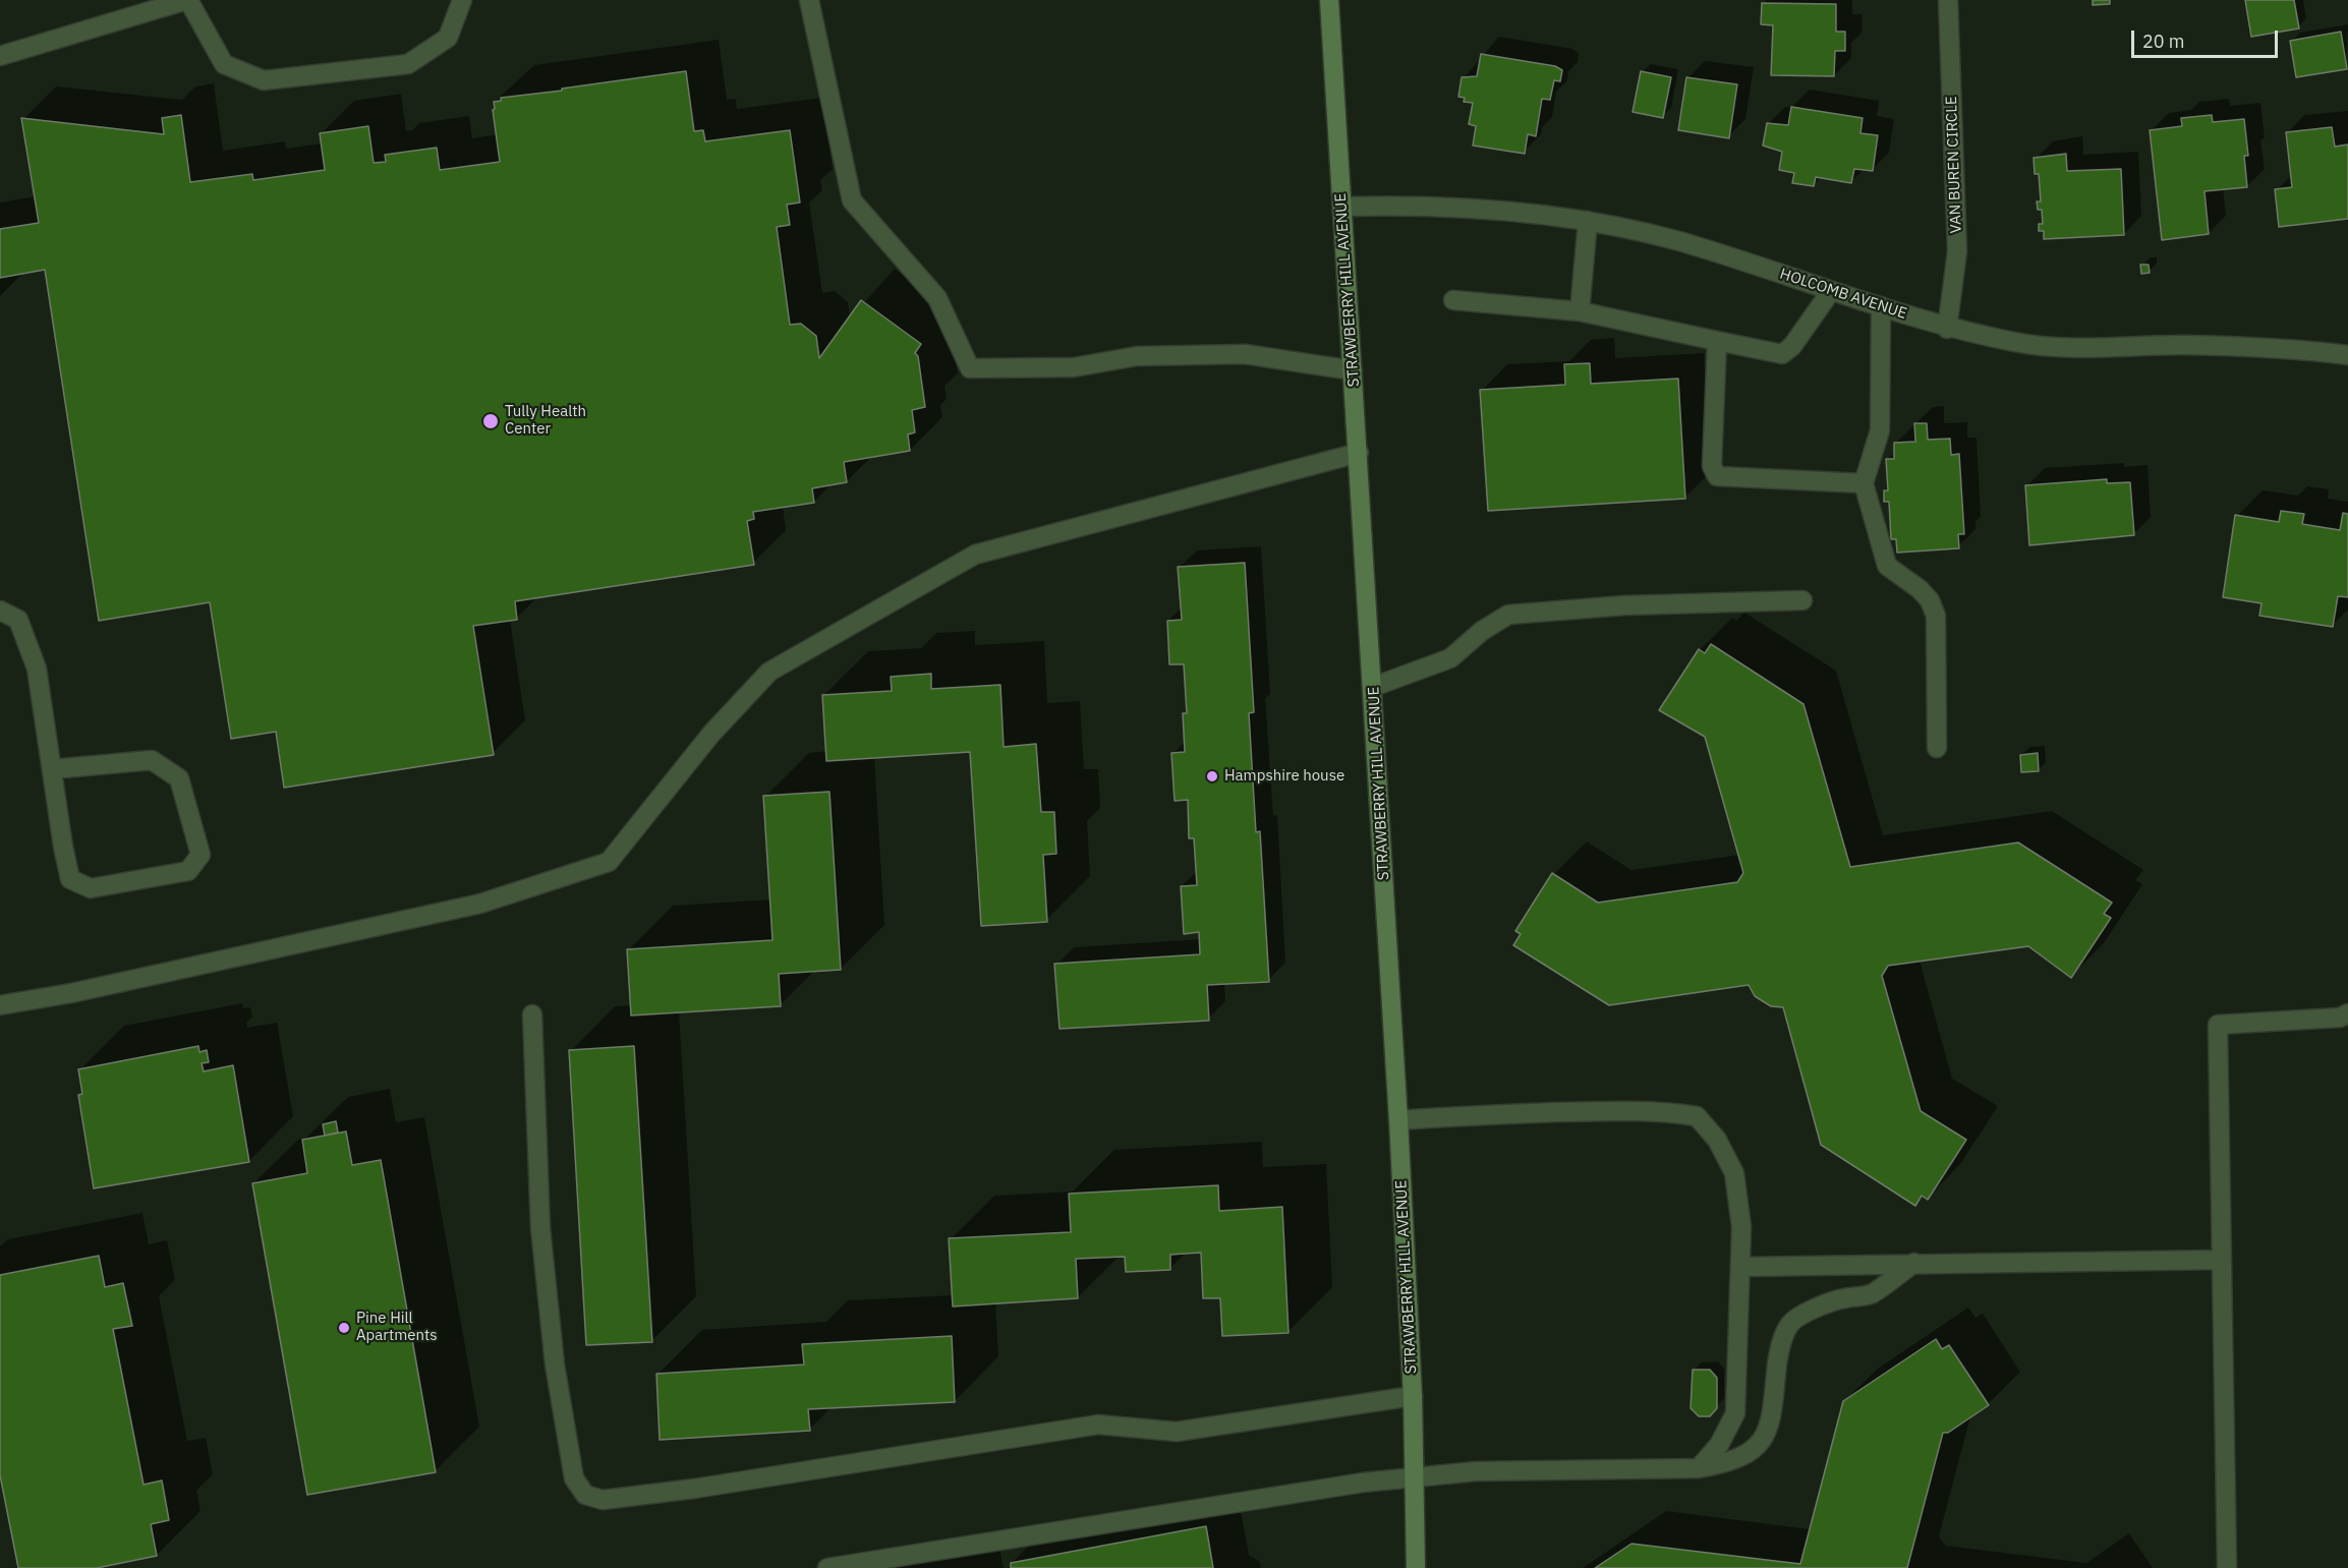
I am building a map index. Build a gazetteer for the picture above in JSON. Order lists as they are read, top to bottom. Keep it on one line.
{"streets":{"main road":["STRAWBERRY HILL AVENUE"],"street":["VAN BUREN CIRCLE","HOLCOMB AVENUE"]},"crossings":[["VAN BUREN CIRCLE","HOLCOMB AVENUE"],["STRAWBERRY HILL AVENUE","HOLCOMB AVENUE"]],"places":["Tully Health Center","Hampshire house","Pine Hill Apartments"],"scale_bar":"20 m"}
